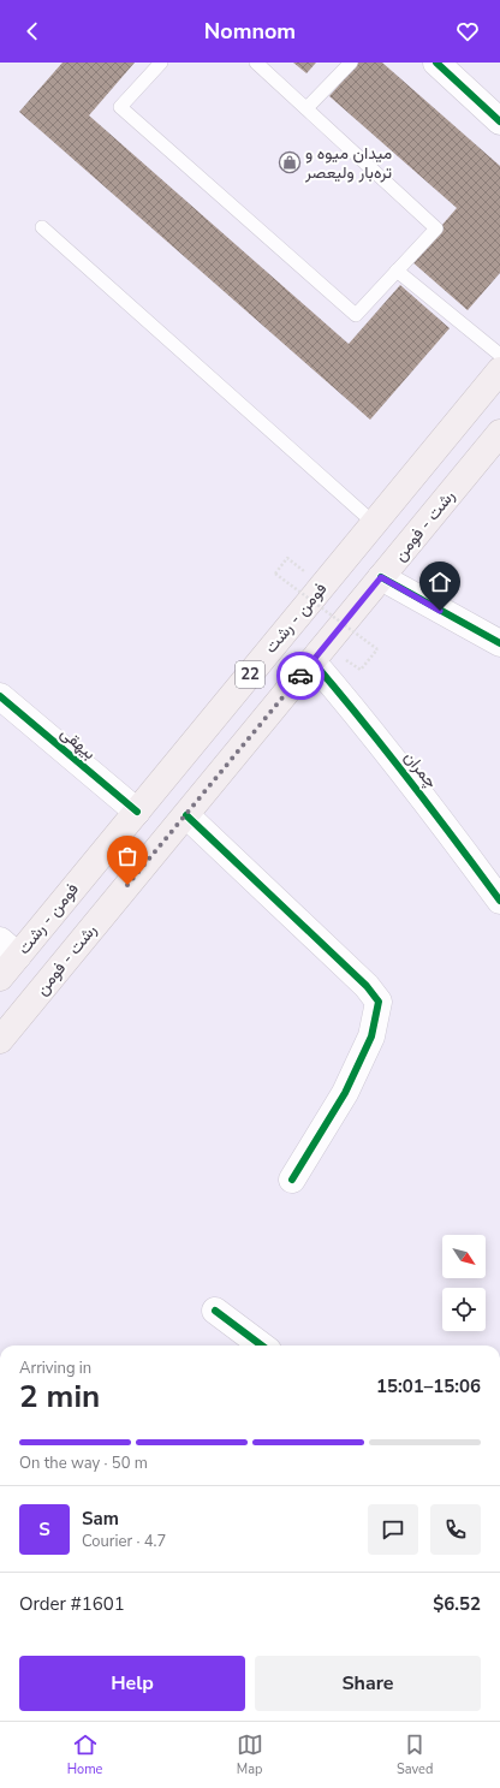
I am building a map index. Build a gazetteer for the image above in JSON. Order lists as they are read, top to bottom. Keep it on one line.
{"streets":{"highway":["رشت - فومن","فومن - رشت","22"],"street":["بیهقی","چمران"]},"crossings":[["رشت - فومن","چمران"],["فومن - رشت","بیهقی"]],"places":{"shop":["میدان میوه و تره‌بار ولیعصر"]},"north":"bottom right","page":{"header":"Nomnom","heading":["2 min","Arriving in","15:01–15:06"],"panel":["Sam","Courier · 4.7","Order #1601","$6.52"],"bar":"On the way · 50 m","round":"S","buttons":["Help","Share"],"tabs":["Home","Map","Saved"]}}
